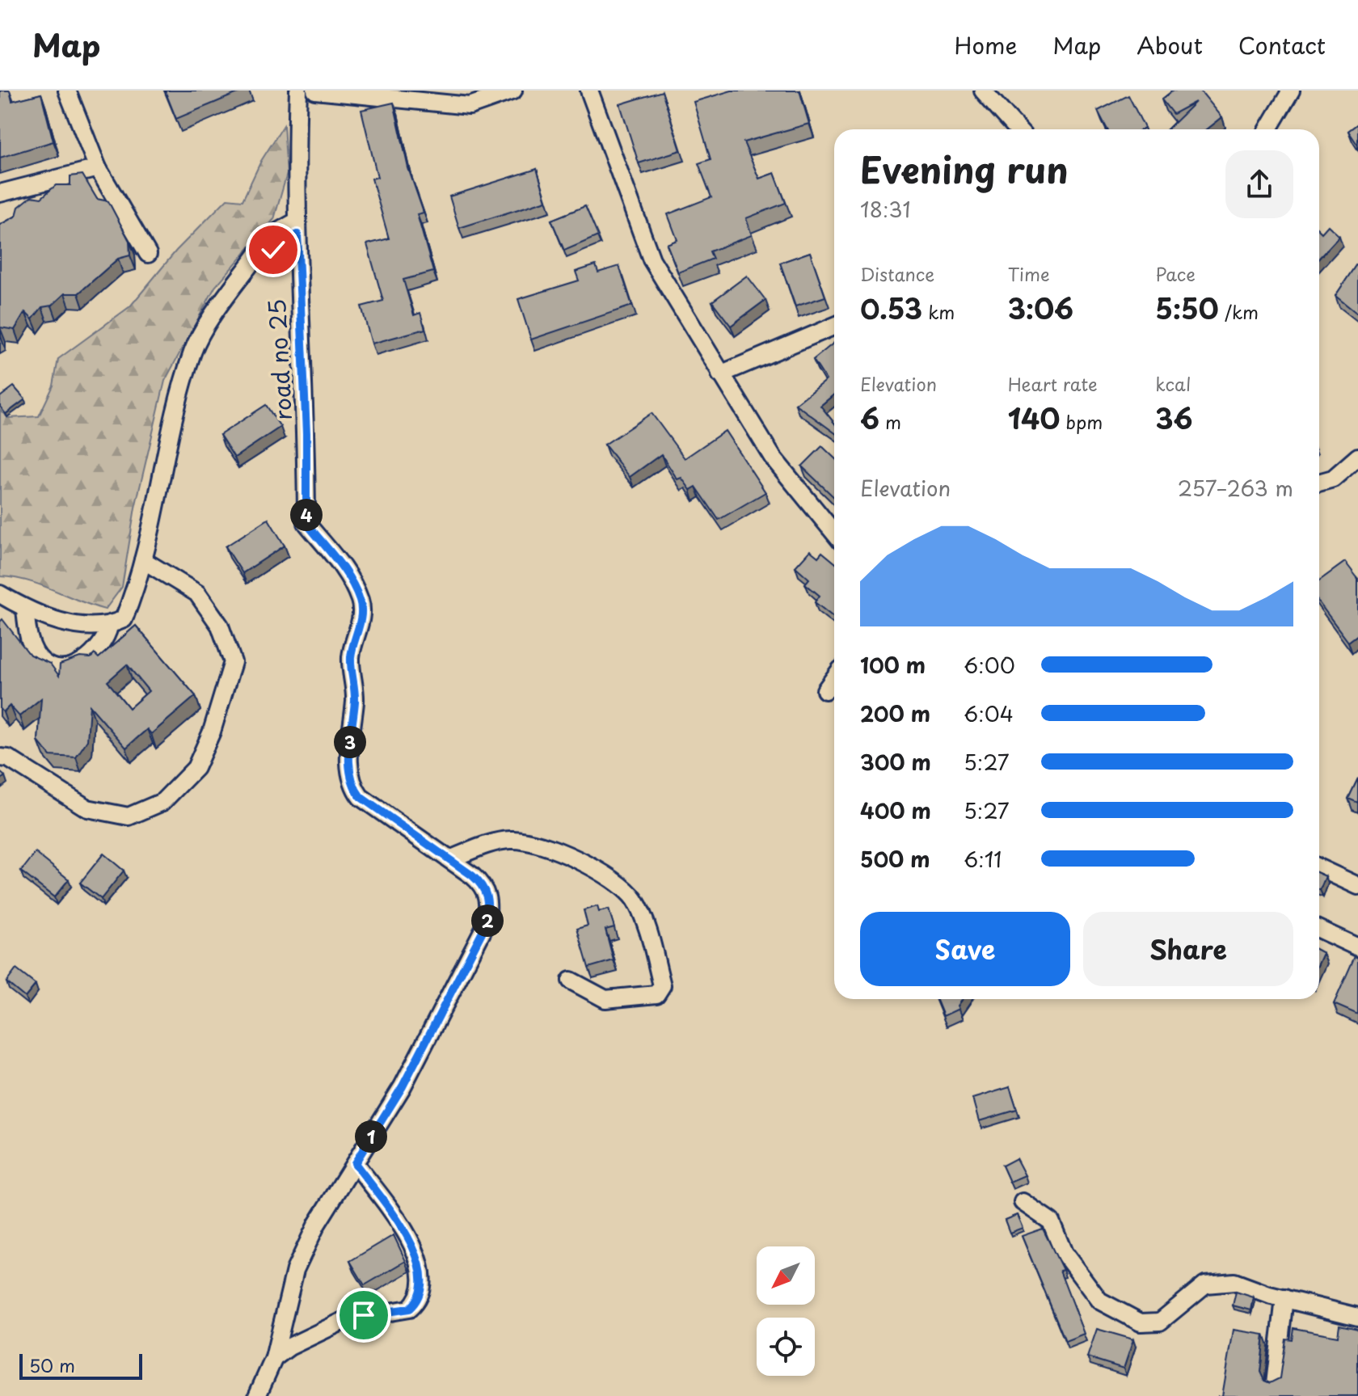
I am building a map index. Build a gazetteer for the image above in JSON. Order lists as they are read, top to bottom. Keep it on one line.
{"streets":{"street":["road no 25"]},"scale_bar":"50 m","north":"bottom left","page":{"header":"Map","nav":["Home","Map","About","Contact"],"heading":["Evening run","18:31"],"stats":[["Distance","0.53 km"],["Time","3:06"],["Pace","5:50 /km"],["Elevation","6 m"],["Heart rate","140 bpm"],["kcal","36"]],"chart":["Elevation","257–263 m"],"pins":["4","3","2","1"],"list":[{"name":"100 m","note":"6:00"},{"name":"200 m","note":"6:04"},{"name":"300 m","note":"5:27"},{"name":"400 m","note":"5:27"},{"name":"500 m","note":"6:11"}],"buttons":["Save","Share"],"scale":"50 m"}}
